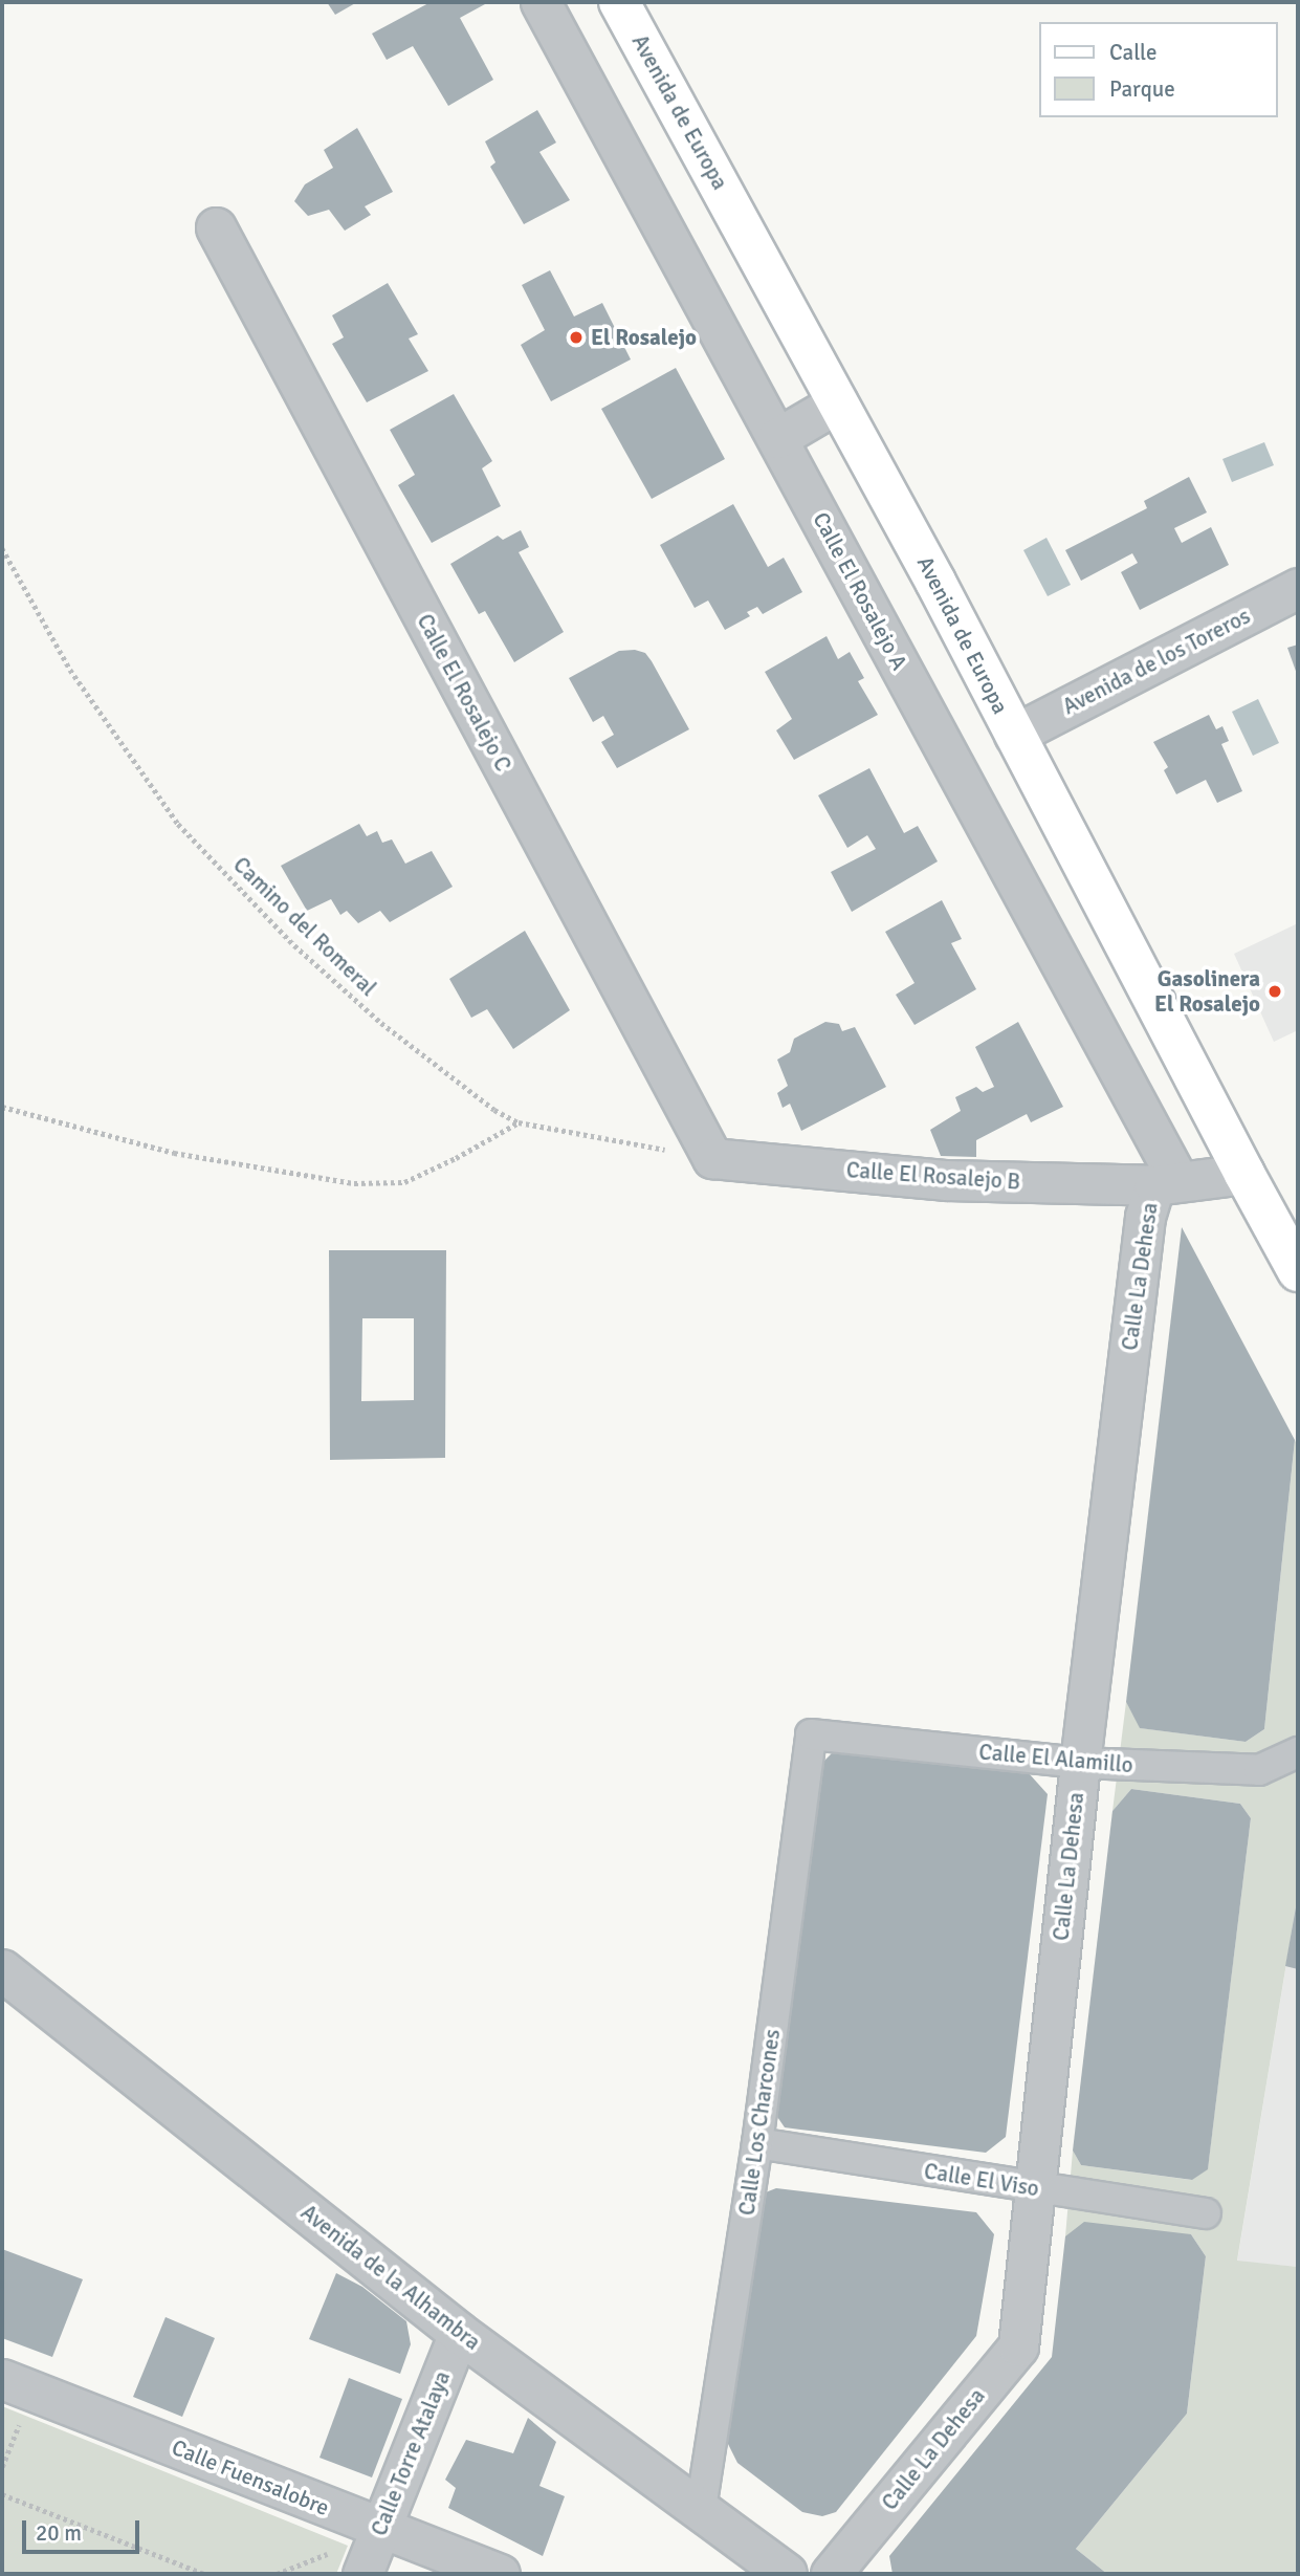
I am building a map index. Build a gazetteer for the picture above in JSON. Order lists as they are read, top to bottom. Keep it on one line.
{"streets":{"main road":["Avenida de Europa"],"street":["Calle El Rosalejo A","Avenida de los Toreros","Calle El Rosalejo C","Calle El Rosalejo B","Calle La Dehesa","Calle El Alamillo","Calle Los Charcones","Calle El Viso","Avenida de la Alhambra","Calle Torre Atalaya","Calle Fuensalobre"],"path":["Camino del Romeral"]},"crossings":[["Avenida de Europa","Avenida de los Toreros"],["Avenida de Europa","Calle La Dehesa"],["Calle El Rosalejo A","Calle El Rosalejo B"],["Calle El Rosalejo A","Calle La Dehesa"],["Calle El Rosalejo C","Camino del Romeral"],["Calle El Rosalejo C","Calle El Rosalejo B"],["Camino del Romeral","Calle El Rosalejo B"],["Calle El Rosalejo B","Calle La Dehesa"],["Calle La Dehesa","Calle El Alamillo"],["Calle La Dehesa","Calle El Viso"],["Calle El Alamillo","Calle Los Charcones"],["Calle Los Charcones","Calle El Viso"],["Calle Los Charcones","Avenida de la Alhambra"],["Avenida de la Alhambra","Calle Torre Atalaya"],["Calle Torre Atalaya","Calle Fuensalobre"]],"places":["El Rosalejo","Gasolinera El Rosalejo"],"legend":["Calle","Parque"],"scale_bar":"20 m"}
